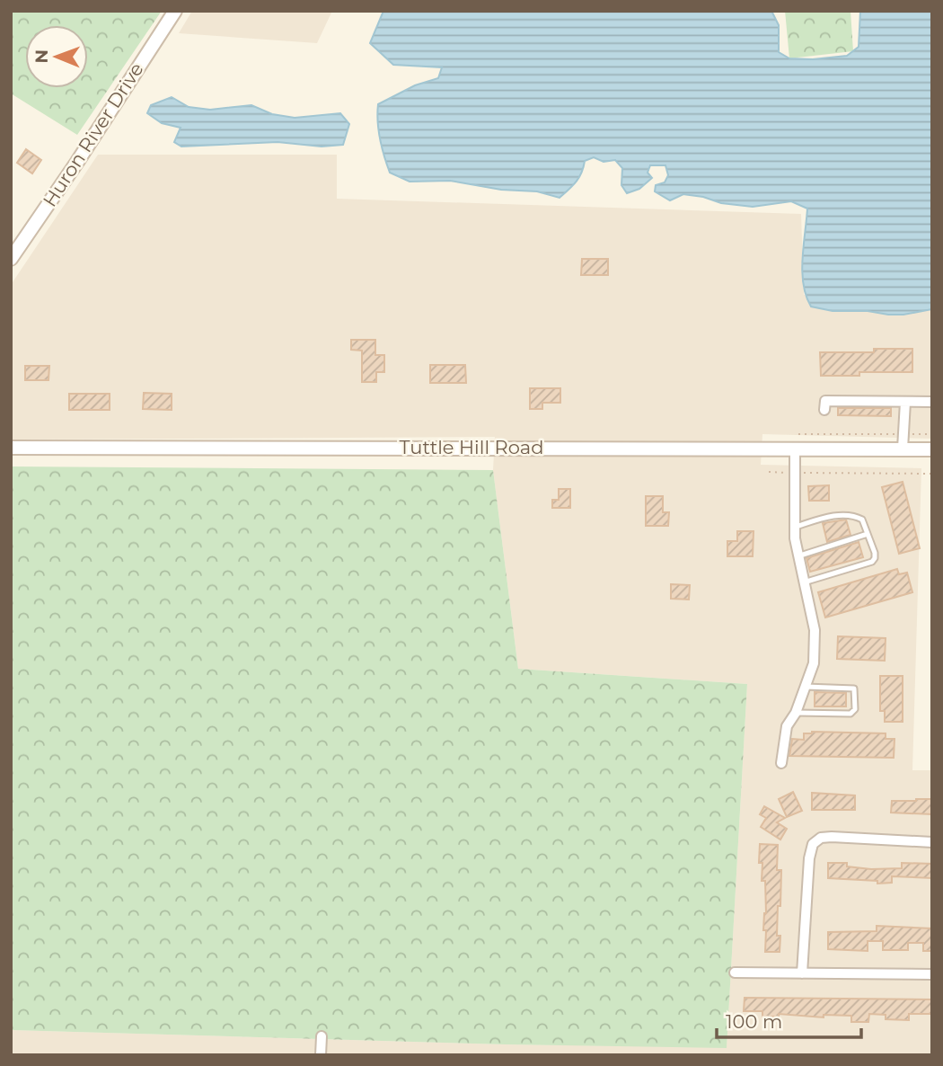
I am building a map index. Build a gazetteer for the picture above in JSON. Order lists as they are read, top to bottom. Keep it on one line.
{"streets":{"main road":["Huron River Drive","Tuttle Hill Road"]},"scale_bar":"100 m","north":"left"}
